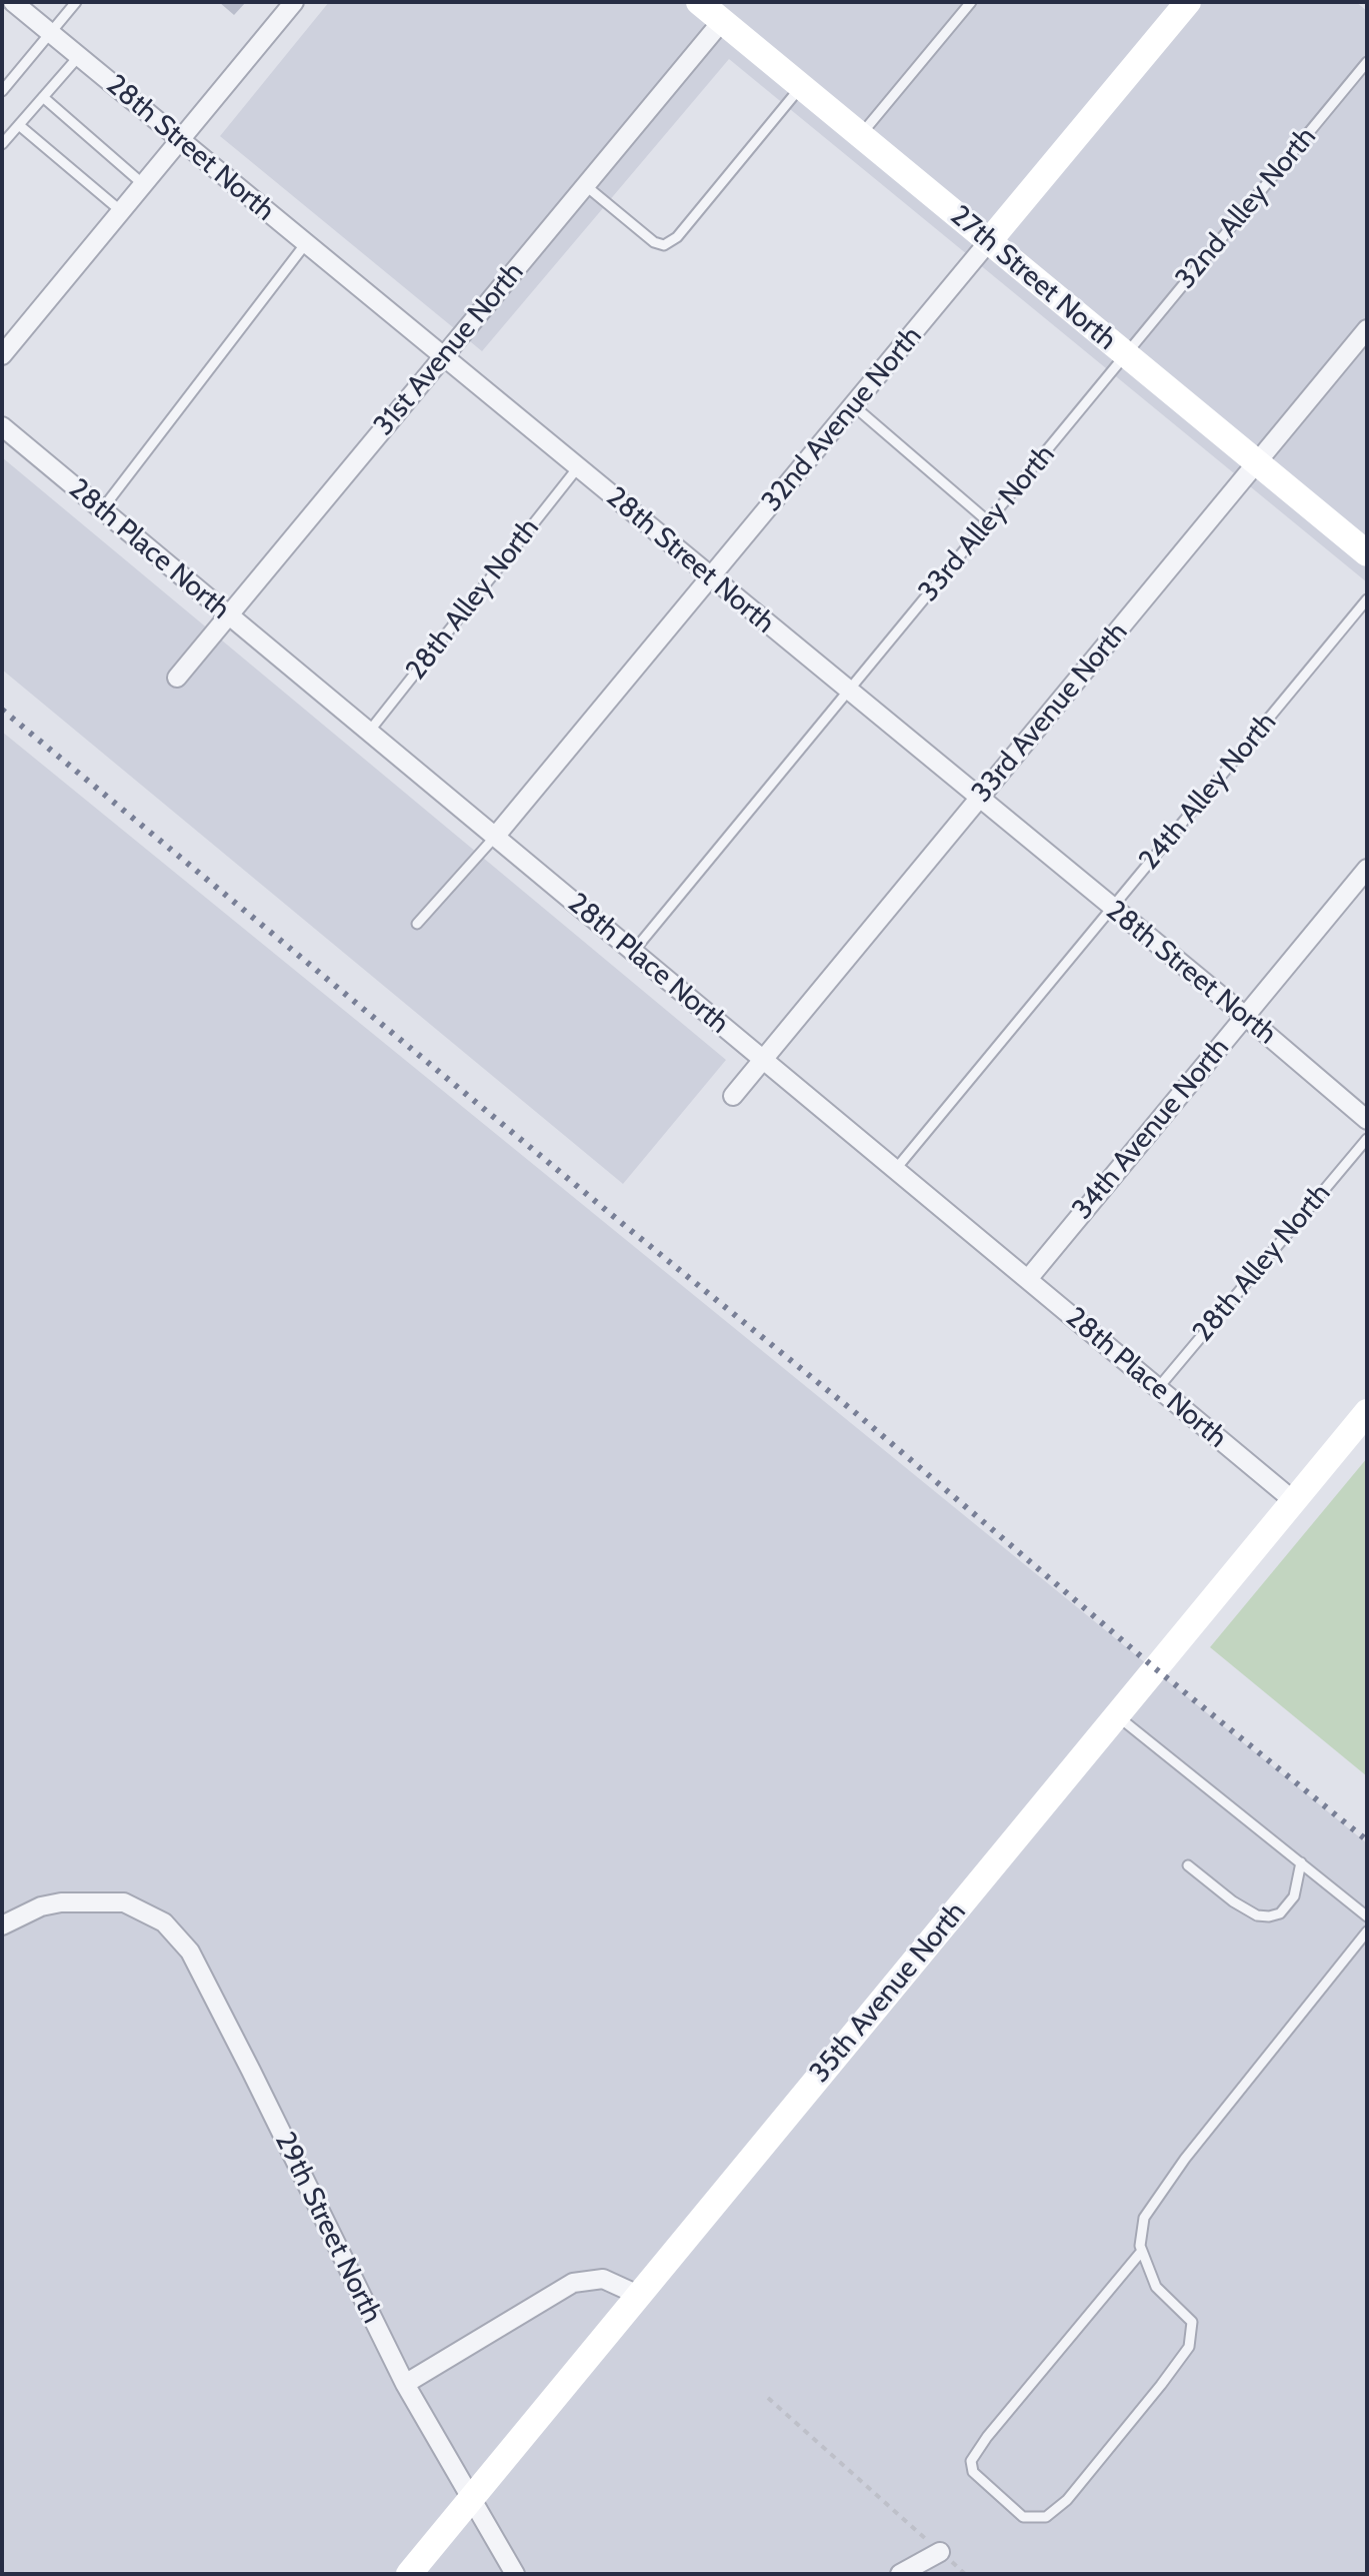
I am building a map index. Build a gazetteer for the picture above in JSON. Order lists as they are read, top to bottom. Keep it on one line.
{"streets":{"street":["28th Street North","27th Street North","31st Avenue North","32nd Avenue North","28th Place North","33rd Avenue North","34th Avenue North","35th Avenue North","29th Street North"],"lane":["32nd Alley North","33rd Alley North","28th Alley North","24th Alley North"]},"crossings":[["28th Street North","31st Avenue North"],["28th Street North","32nd Avenue North"],["28th Street North","33rd Alley North"],["28th Street North","28th Alley North"],["28th Street North","33rd Avenue North"],["28th Street North","24th Alley North"],["28th Street North","34th Avenue North"],["32nd Alley North","27th Street North"],["32nd Alley North","33rd Alley North"],["27th Street North","31st Avenue North"],["27th Street North","32nd Avenue North"],["27th Street North","33rd Alley North"],["27th Street North","33rd Avenue North"],["31st Avenue North","28th Place North"],["32nd Avenue North","28th Place North"],["28th Place North","28th Alley North"],["28th Place North","33rd Avenue North"],["28th Place North","24th Alley North"],["28th Place North","34th Avenue North"],["28th Place North","35th Avenue North"],["35th Avenue North","29th Street North"]]}
